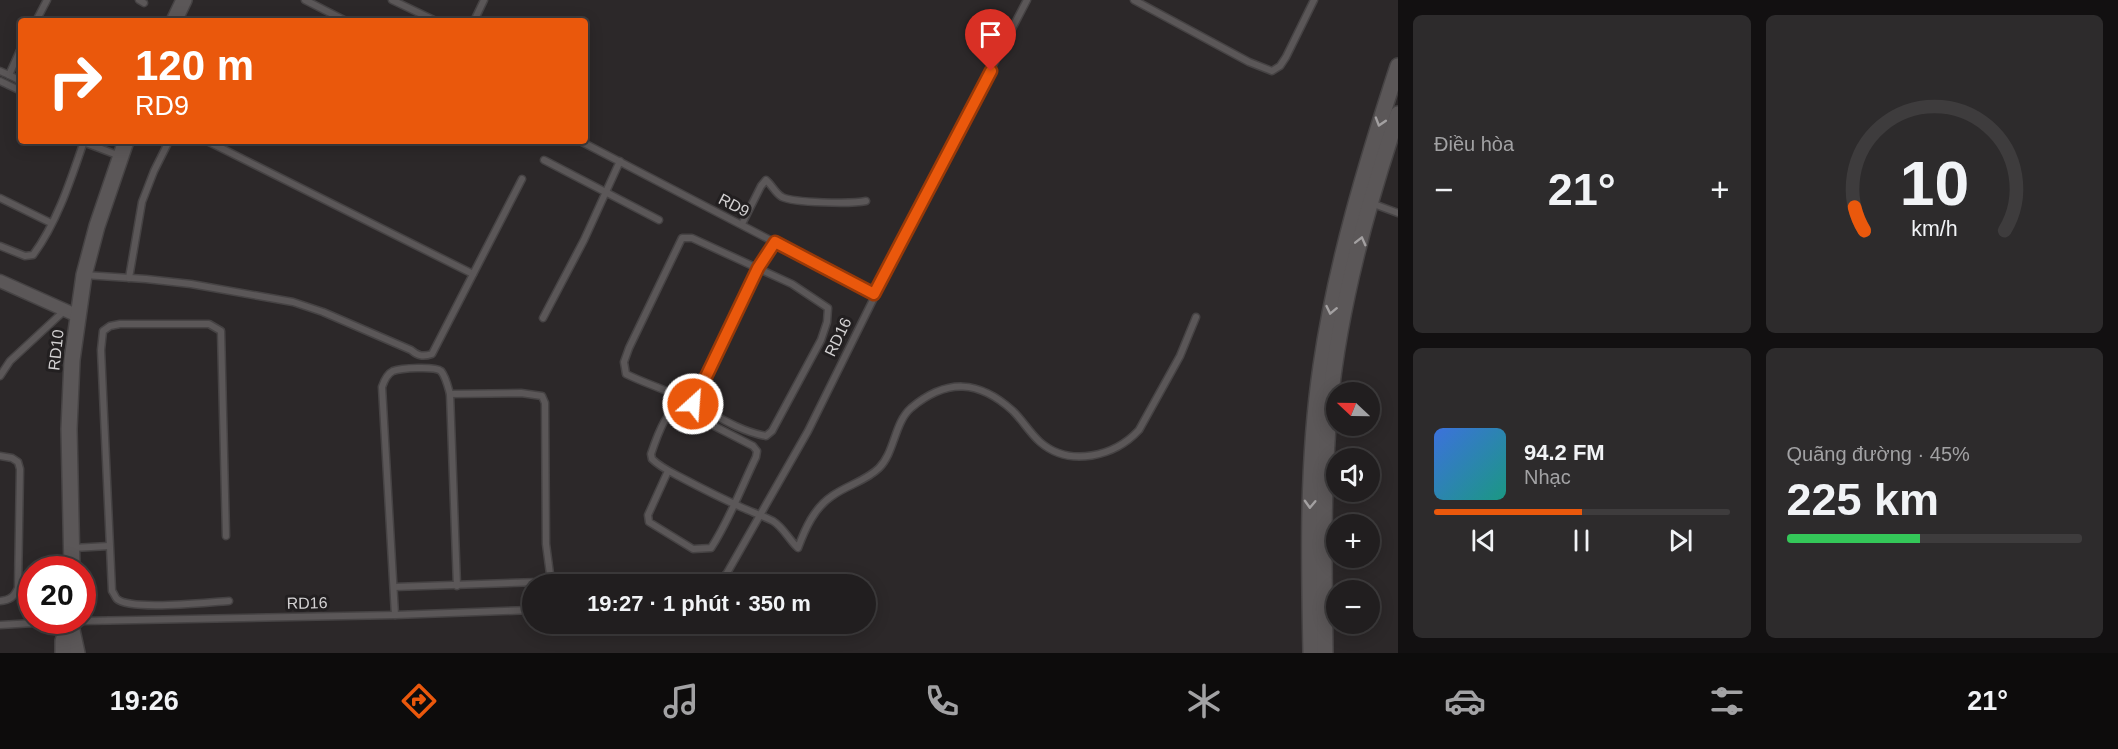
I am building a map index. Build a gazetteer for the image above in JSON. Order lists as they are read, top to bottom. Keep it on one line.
{"streets":{"main road":["RD10"],"lane":["RD9","RD16"]},"crossings":[["RD9","RD16"]],"north":"left","page":{"tile":["Điều hòa",["Quãng đường · 45%","225 km"]],"turn":["120 m","RD9"],"heat":["−","21°","+"],"map_buttons":["+","−"],"song":["94.2 FM","Nhạc"],"limit":"20","trip":"19:27 · 1 phút · 350 m","tabs":["19:26","21°"],"gauge":["10","km/h"]}}
